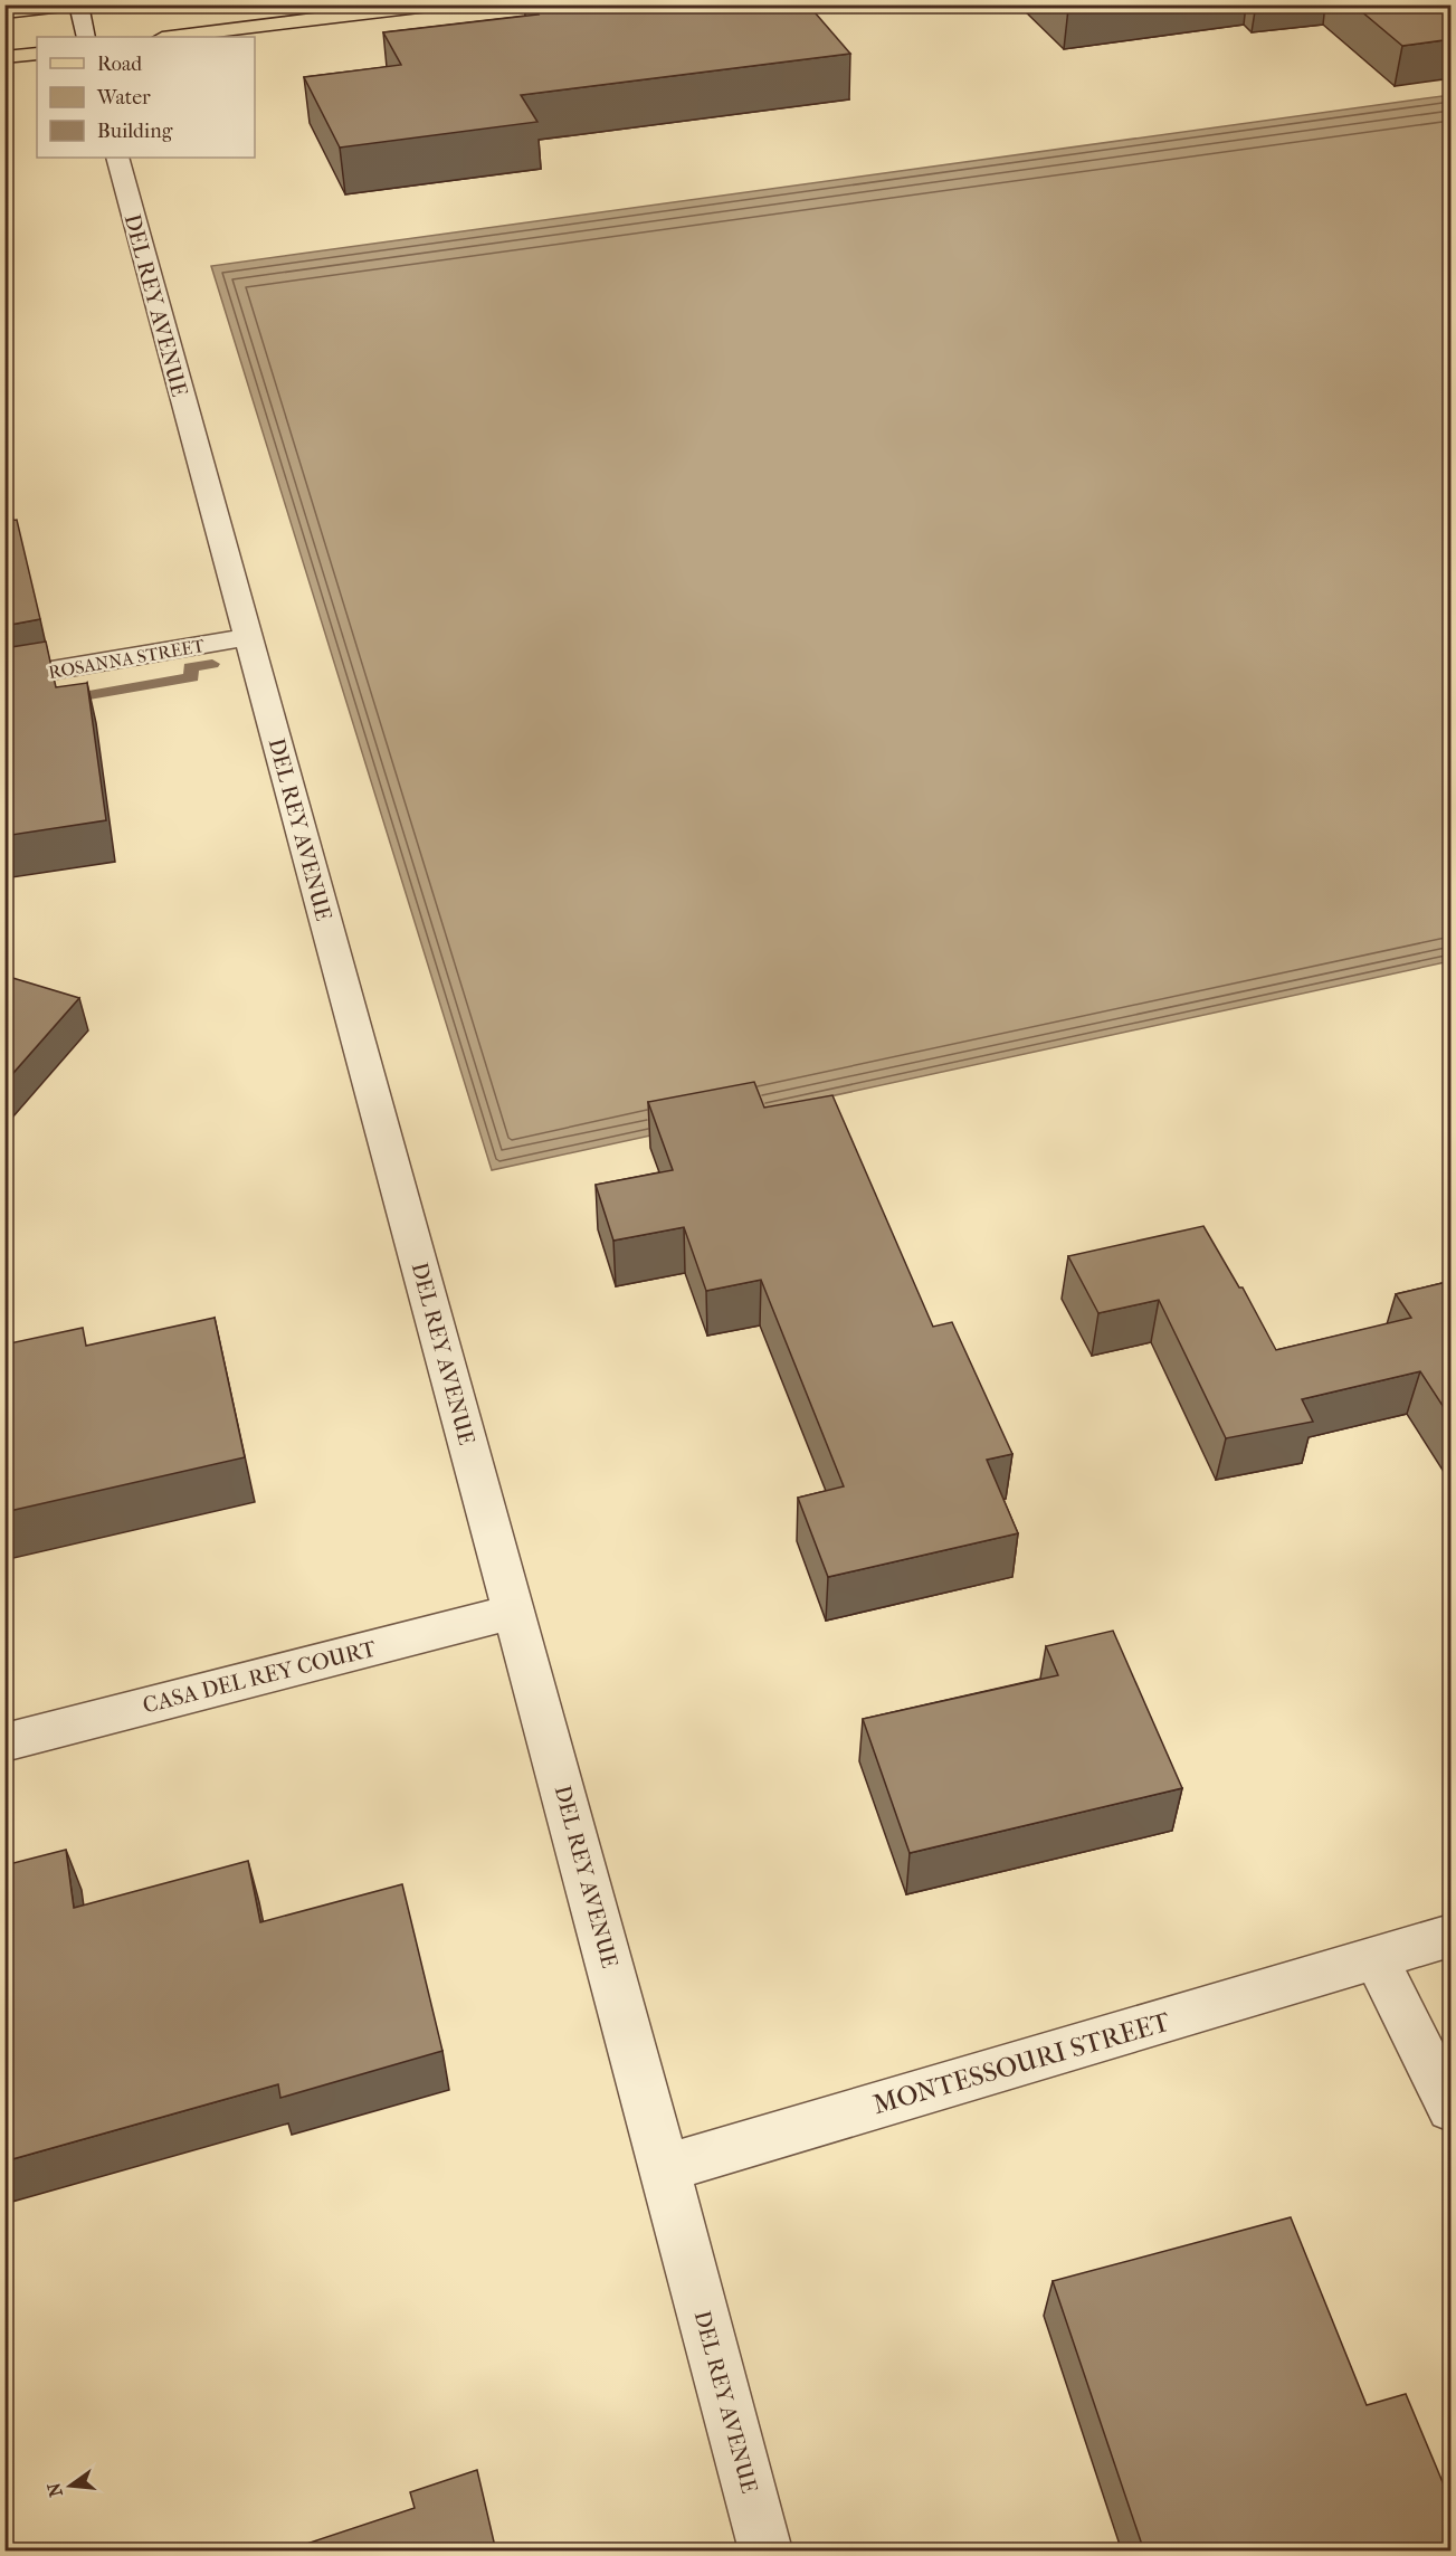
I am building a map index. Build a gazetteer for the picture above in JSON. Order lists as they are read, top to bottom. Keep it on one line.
{"streets":{"street":["DEL REY AVENUE","ROSANNA STREET","CASA DEL REY COURT","MONTESSOURI STREET"]},"crossings":[["DEL REY AVENUE","ROSANNA STREET"],["DEL REY AVENUE","CASA DEL REY COURT"],["DEL REY AVENUE","MONTESSOURI STREET"]],"legend":["Road","Water","Building"],"north":"left"}
